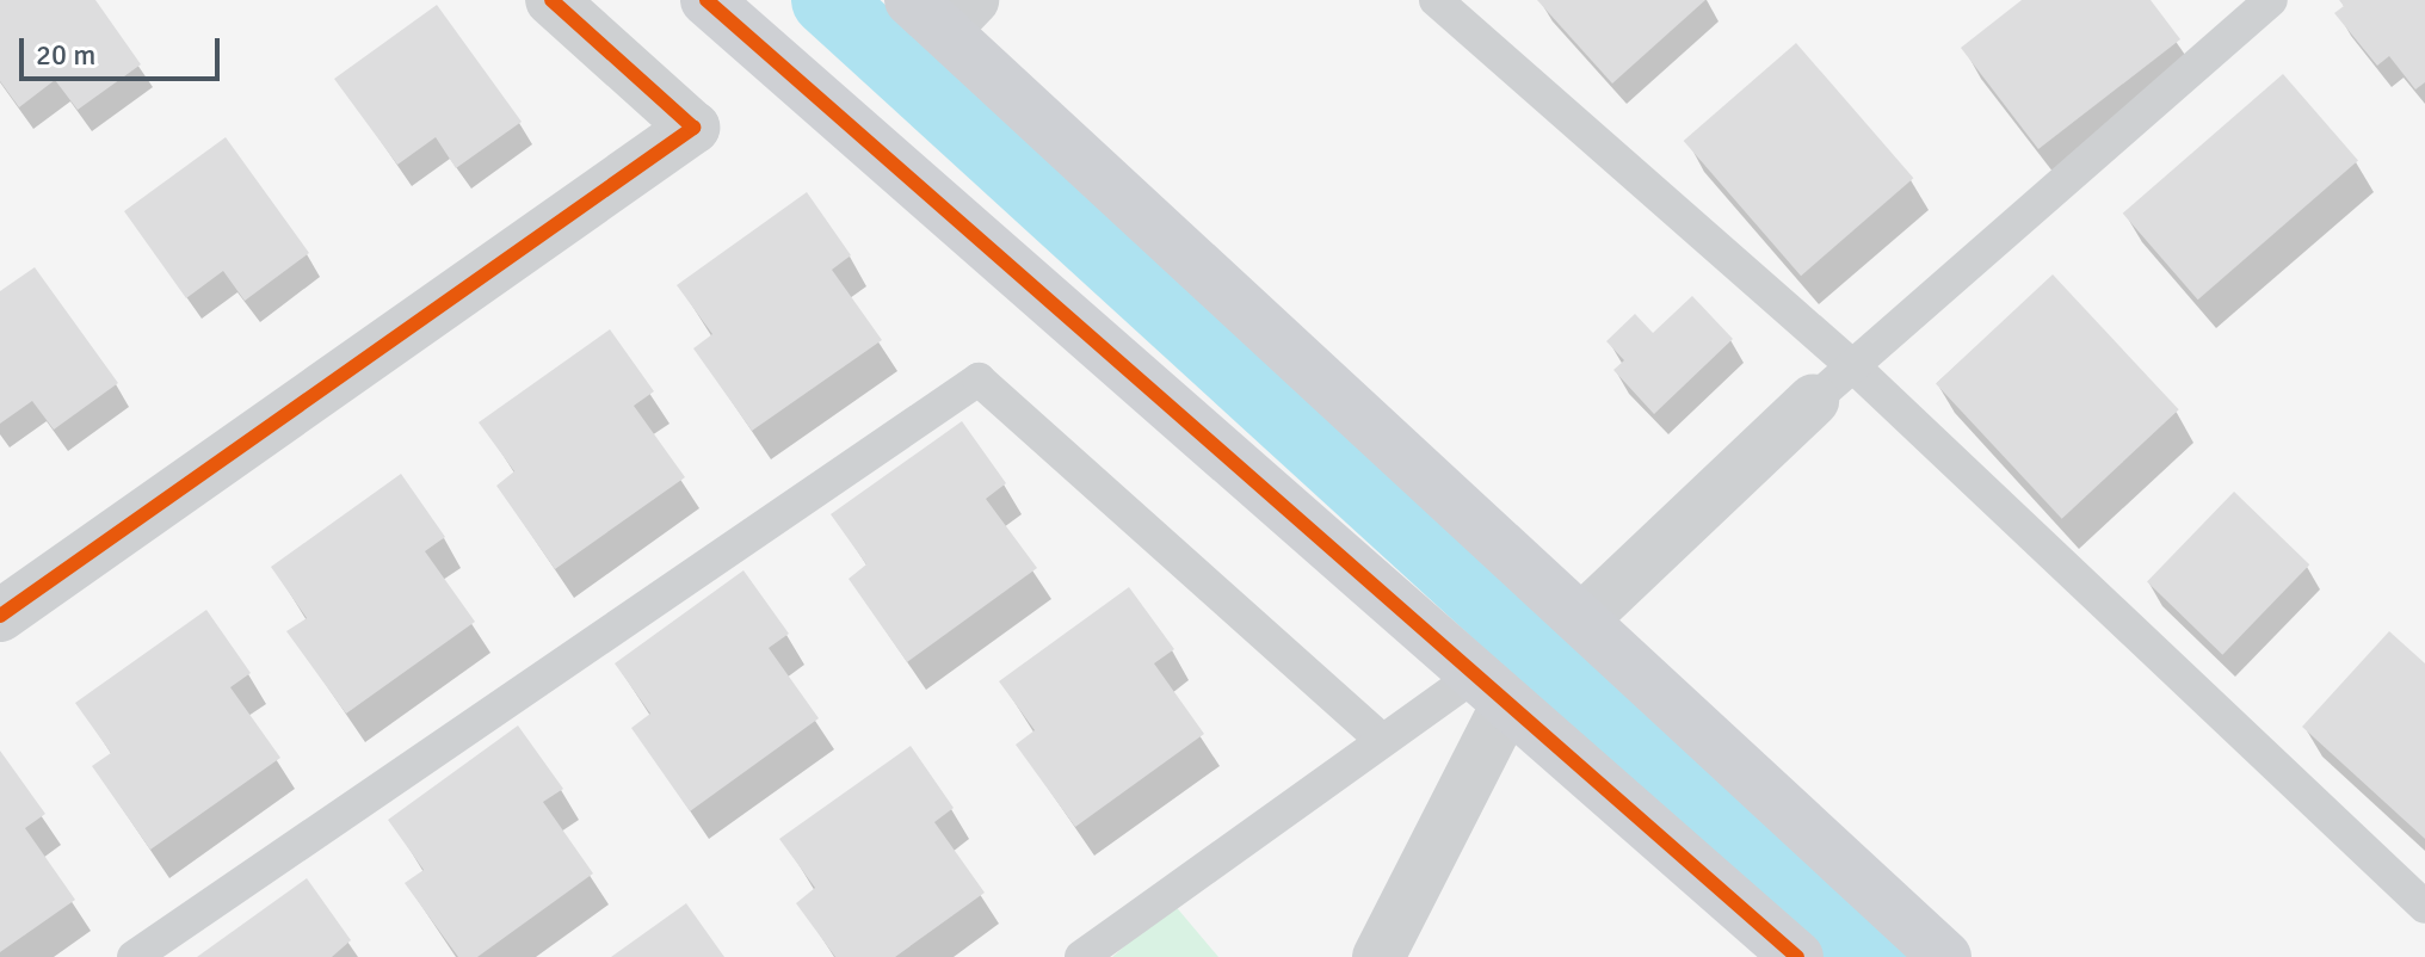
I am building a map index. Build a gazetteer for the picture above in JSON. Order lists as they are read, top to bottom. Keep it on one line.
{"scale_bar":"20 m"}
